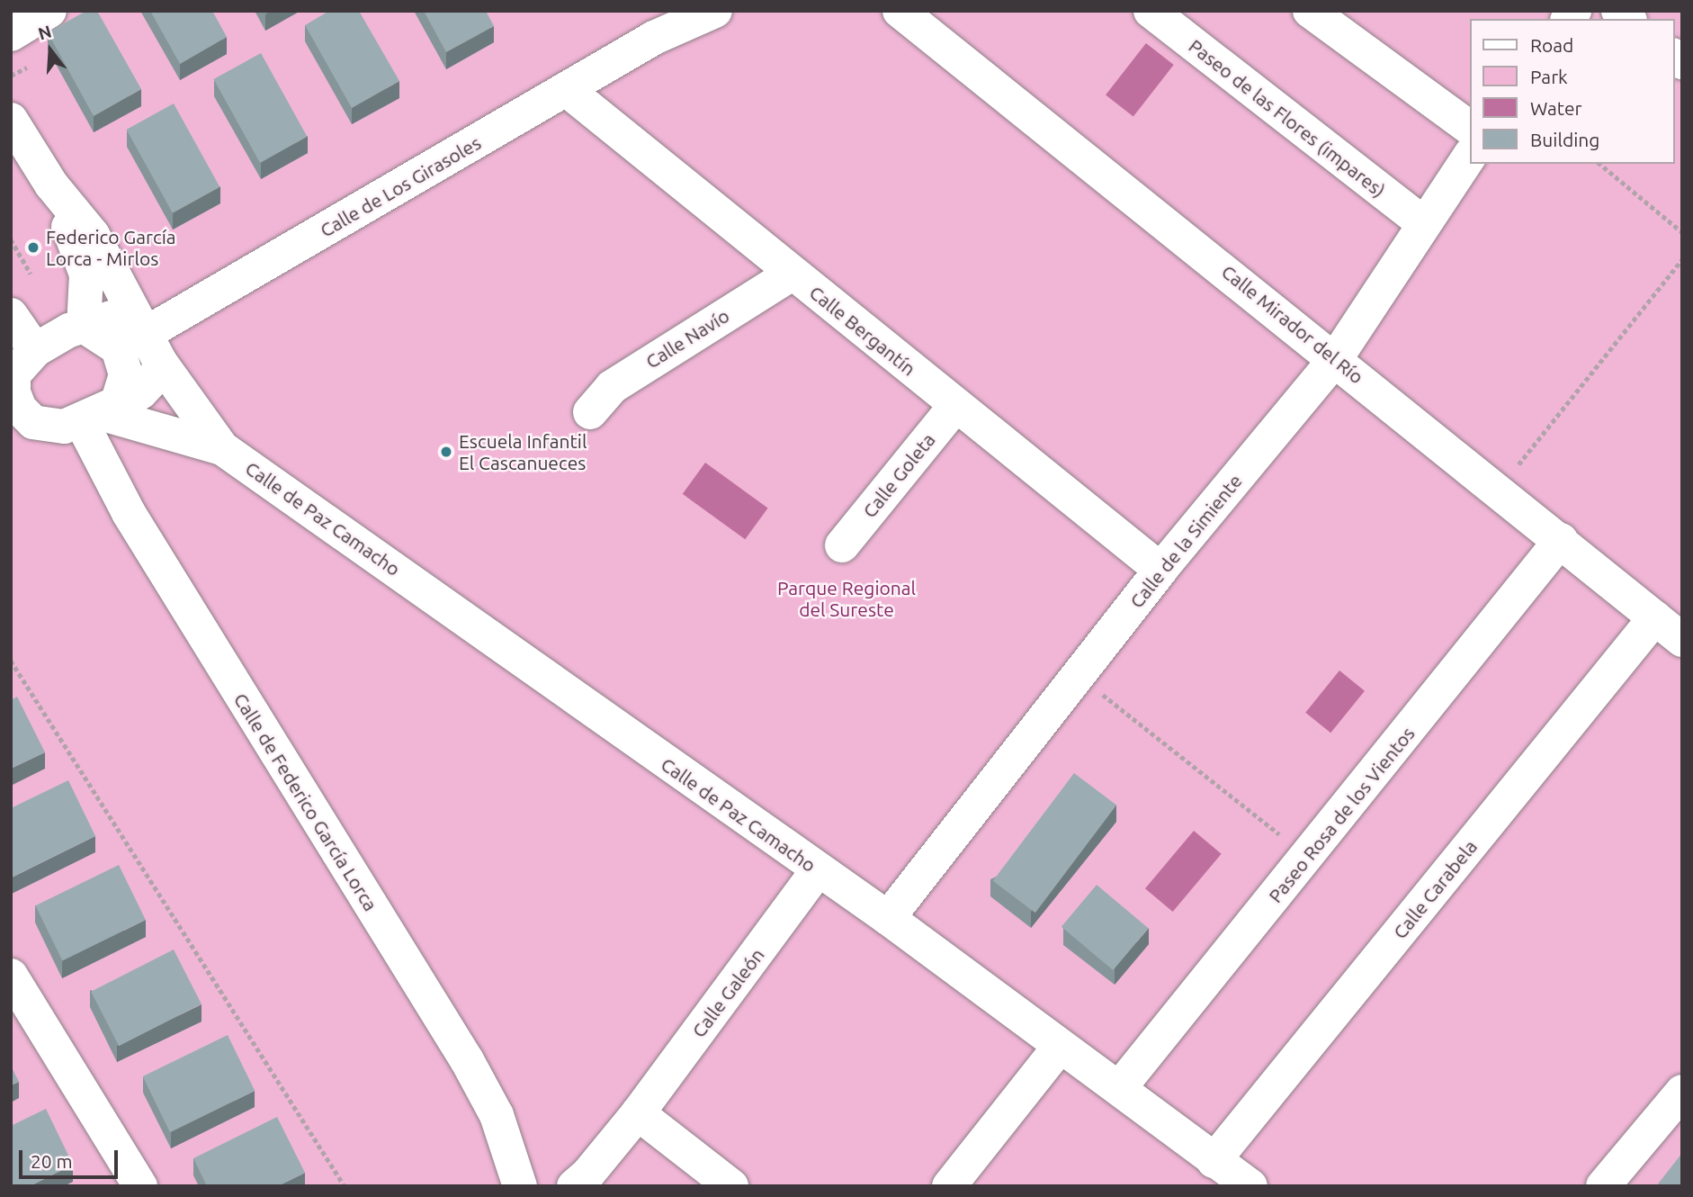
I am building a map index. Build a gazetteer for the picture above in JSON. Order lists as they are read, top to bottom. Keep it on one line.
{"streets":{"street":["Paseo de las Flores (impares)","Calle de Los Girasoles","Calle Mirador del Río","Calle Bergantín","Calle Navío","Calle Goleta","Calle de Paz Camacho","Calle de la Simiente","Calle de Federico García Lorca","Paseo Rosa de los Vientos","Calle Carabela","Calle Galeón"]},"crossings":[["Paseo de las Flores (impares)","Calle de la Simiente"],["Calle de Los Girasoles","Calle Bergantín"],["Calle de Los Girasoles","Calle de Paz Camacho"],["Calle Mirador del Río","Calle de la Simiente"],["Calle Mirador del Río","Paseo Rosa de los Vientos"],["Calle Mirador del Río","Calle Carabela"],["Calle Bergantín","Calle Navío"],["Calle Bergantín","Calle Goleta"],["Calle Bergantín","Calle de la Simiente"],["Calle de Paz Camacho","Calle de la Simiente"],["Calle de Paz Camacho","Calle de Federico García Lorca"],["Calle de Paz Camacho","Paseo Rosa de los Vientos"],["Calle de Paz Camacho","Calle Carabela"],["Calle de Paz Camacho","Calle Galeón"]],"parks":["Parque Regional del Sureste"],"places":["Federico García Lorca - Mirlos","Escuela Infantil El Cascanueces"],"legend":["Road","Park","Water","Building"],"scale_bar":"20 m","north":"top"}
